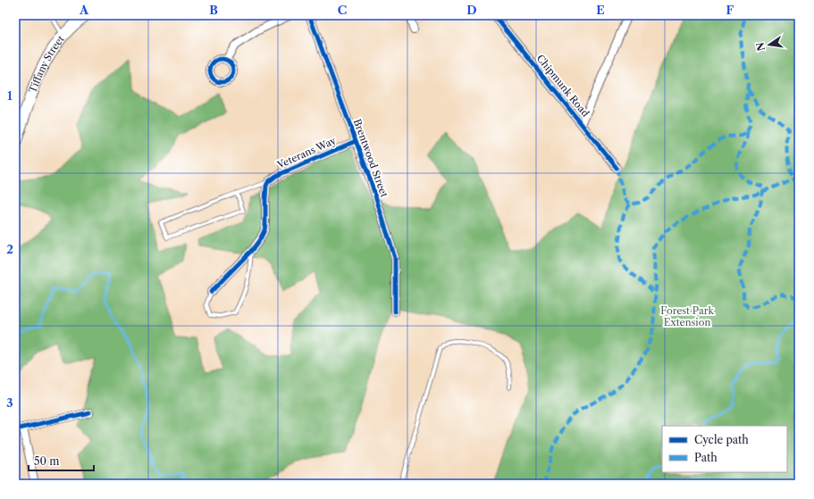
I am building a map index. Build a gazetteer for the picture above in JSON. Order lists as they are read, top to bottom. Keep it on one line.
{"streets":{"main road":["Tiffany Street"],"street":["Chipmunk Road","Veterans Way","Brentwood Street"]},"crossings":[["Veterans Way","Brentwood Street"]],"parks":["Forest Park Extension"],"legend":["Cycle path","Path"],"scale_bar":"50 m","north":"left","grid":{"columns":["A","B","C","D","E","F"],"rows":["1","2","3"]}}
